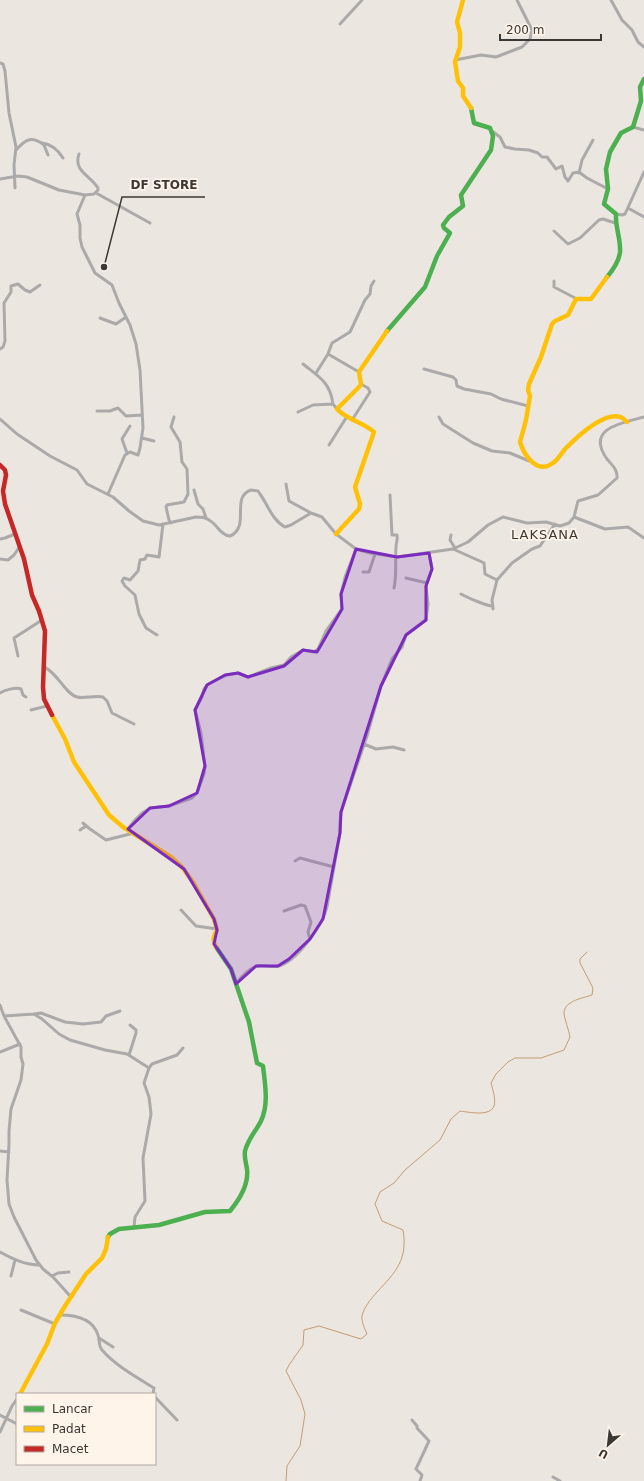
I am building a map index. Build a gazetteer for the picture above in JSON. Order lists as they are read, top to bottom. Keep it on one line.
{"districts":["LAKSANA"],"places":["DF STORE"],"legend":["Lancar","Padat","Macet"],"scale_bar":"200 m","north":"bottom left"}
